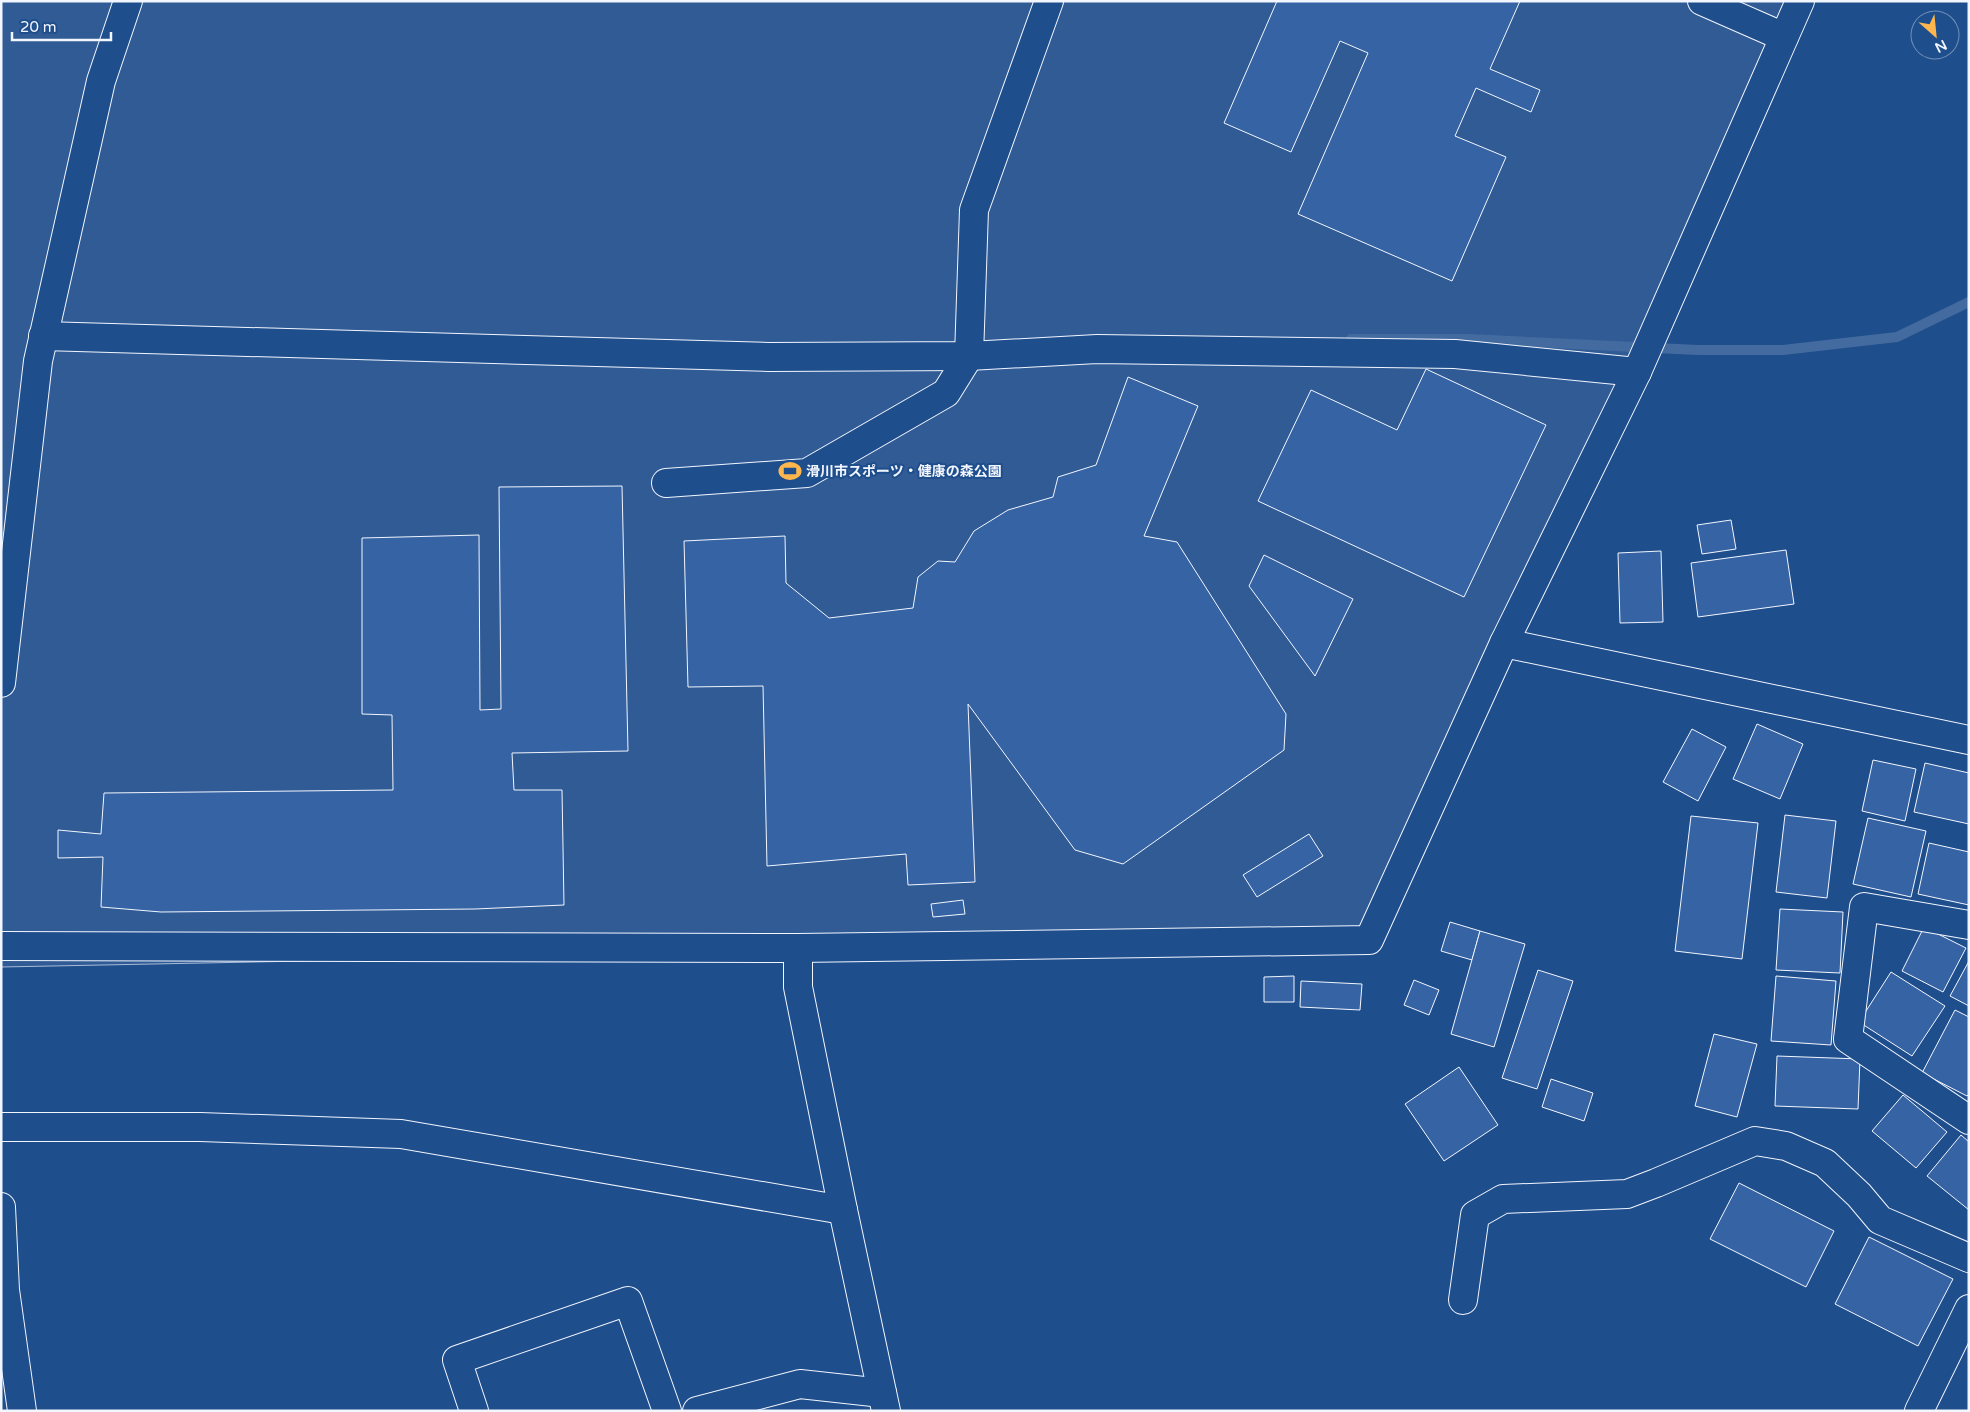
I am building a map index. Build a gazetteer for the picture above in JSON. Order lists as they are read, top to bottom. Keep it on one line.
{"places":{"sports":["滑川市スポーツ・健康の森公園"]},"scale_bar":"20 m","north":"bottom right"}
